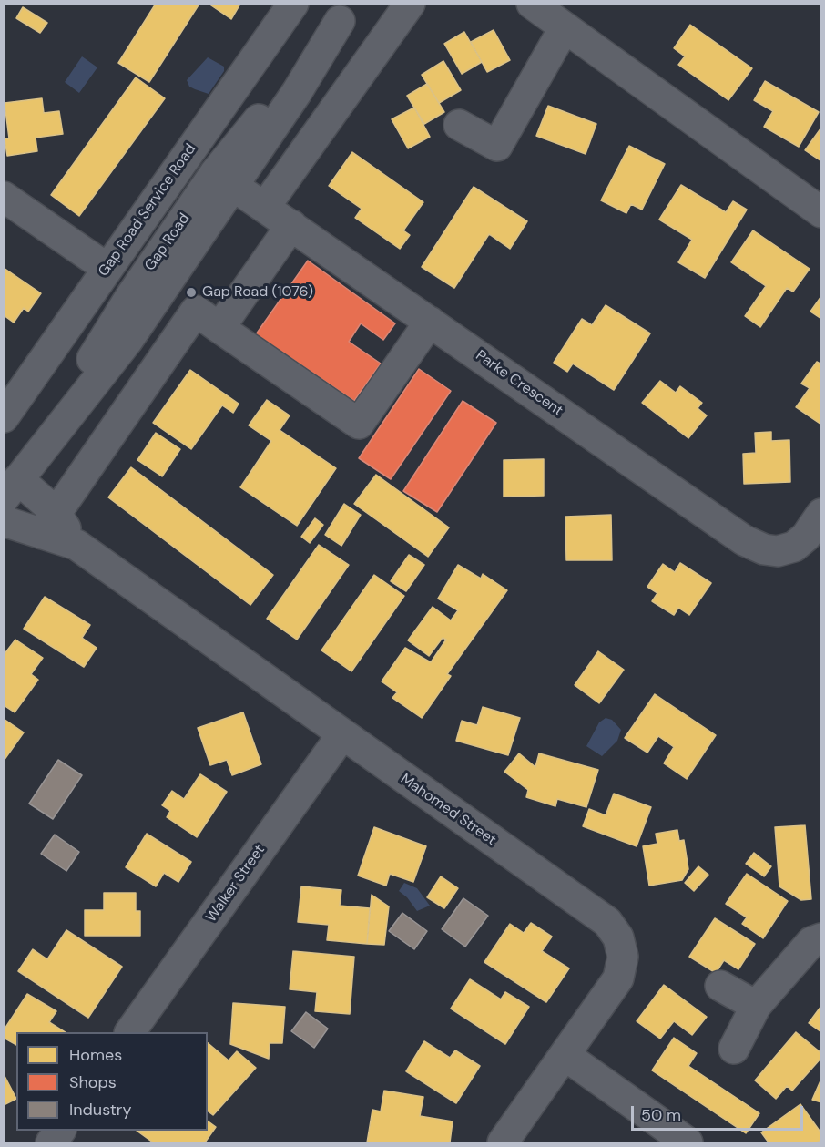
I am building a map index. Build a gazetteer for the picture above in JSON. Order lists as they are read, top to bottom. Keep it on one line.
{"streets":{"street":["Gap Road Service Road","Gap Road","Parke Crescent","Mahomed Street","Walker Street"]},"crossings":[["Gap Road","Parke Crescent"],["Gap Road","Mahomed Street"],["Mahomed Street","Walker Street"]],"places":["Gap Road (1076)"],"legend":["Homes","Shops","Industry"],"scale_bar":"50 m"}
